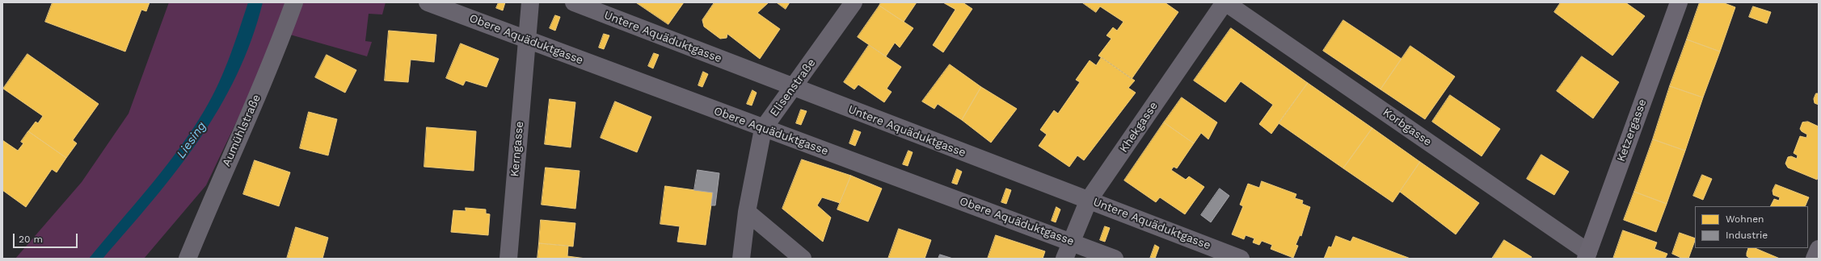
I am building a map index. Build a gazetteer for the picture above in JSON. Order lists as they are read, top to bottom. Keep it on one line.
{"streets":{"main road":["Ketzergasse"],"street":["Untere Aquäduktgasse","Obere Aquäduktgasse","Elisenstraße","Khekgasse","Korbgasse","Aumühlstraße","Kerngasse"]},"crossings":[["Untere Aquäduktgasse","Elisenstraße"],["Untere Aquäduktgasse","Khekgasse"],["Obere Aquäduktgasse","Elisenstraße"],["Obere Aquäduktgasse","Khekgasse"],["Obere Aquäduktgasse","Kerngasse"],["Khekgasse","Korbgasse"],["Korbgasse","Ketzergasse"]],"water":["Liesing"],"legend":["Wohnen","Industrie"],"scale_bar":"20 m"}
